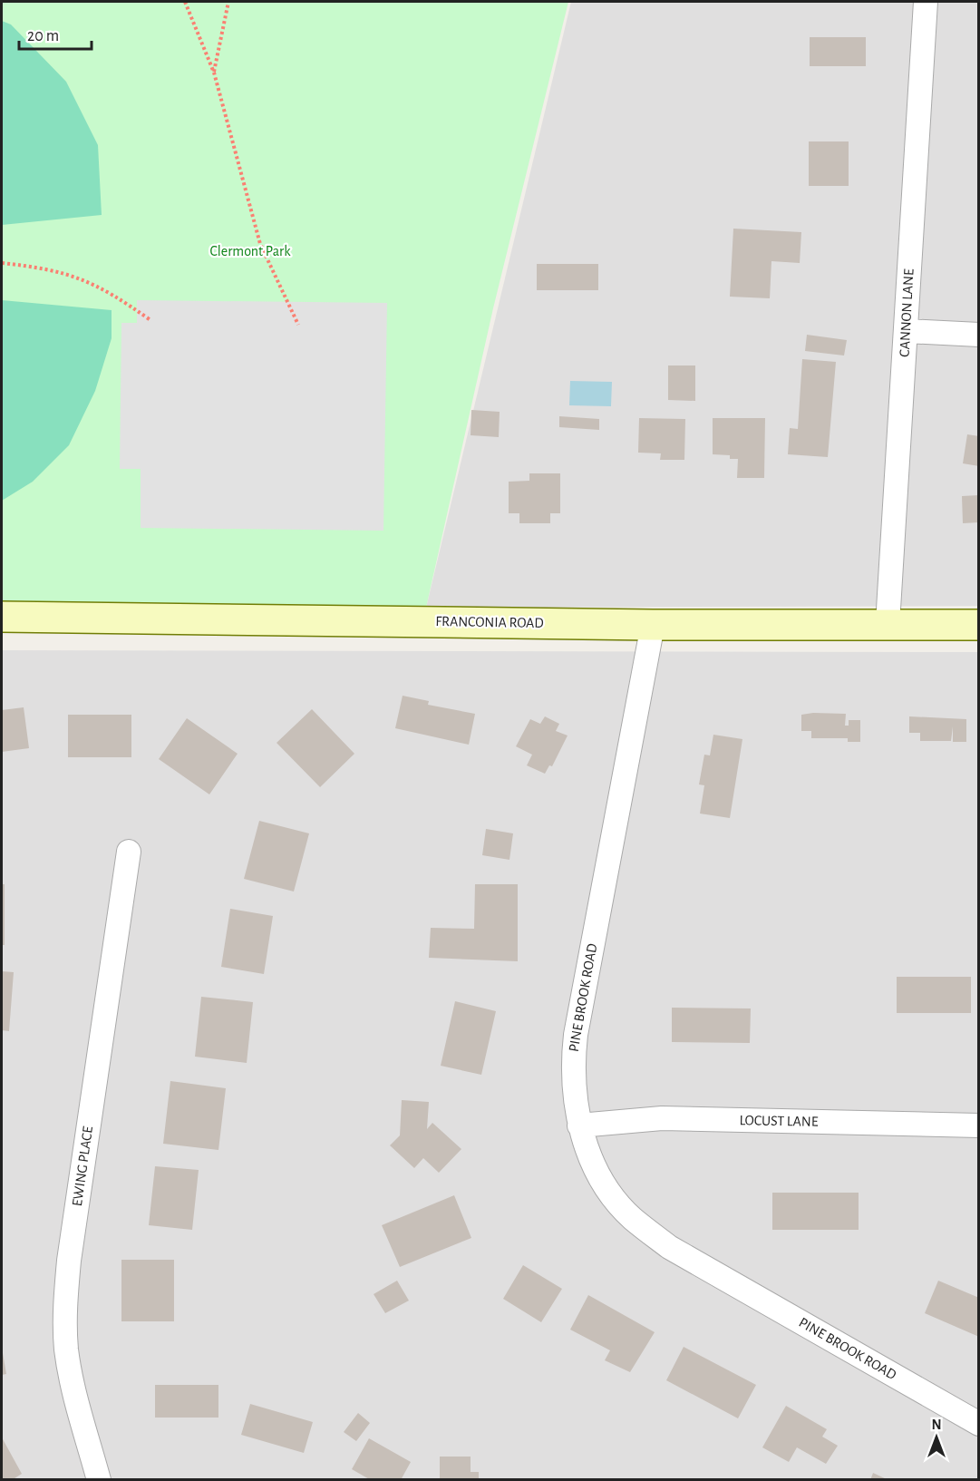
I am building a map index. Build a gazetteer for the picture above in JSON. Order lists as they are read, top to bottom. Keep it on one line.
{"streets":{"main road":["FRANCONIA ROAD"],"street":["CANNON LANE","PINE BROOK ROAD","LOCUST LANE","EWING PLACE"]},"crossings":[["CANNON LANE","FRANCONIA ROAD"],["FRANCONIA ROAD","PINE BROOK ROAD"],["PINE BROOK ROAD","LOCUST LANE"]],"parks":["Clermont Park"],"scale_bar":"20 m","north":"top"}
